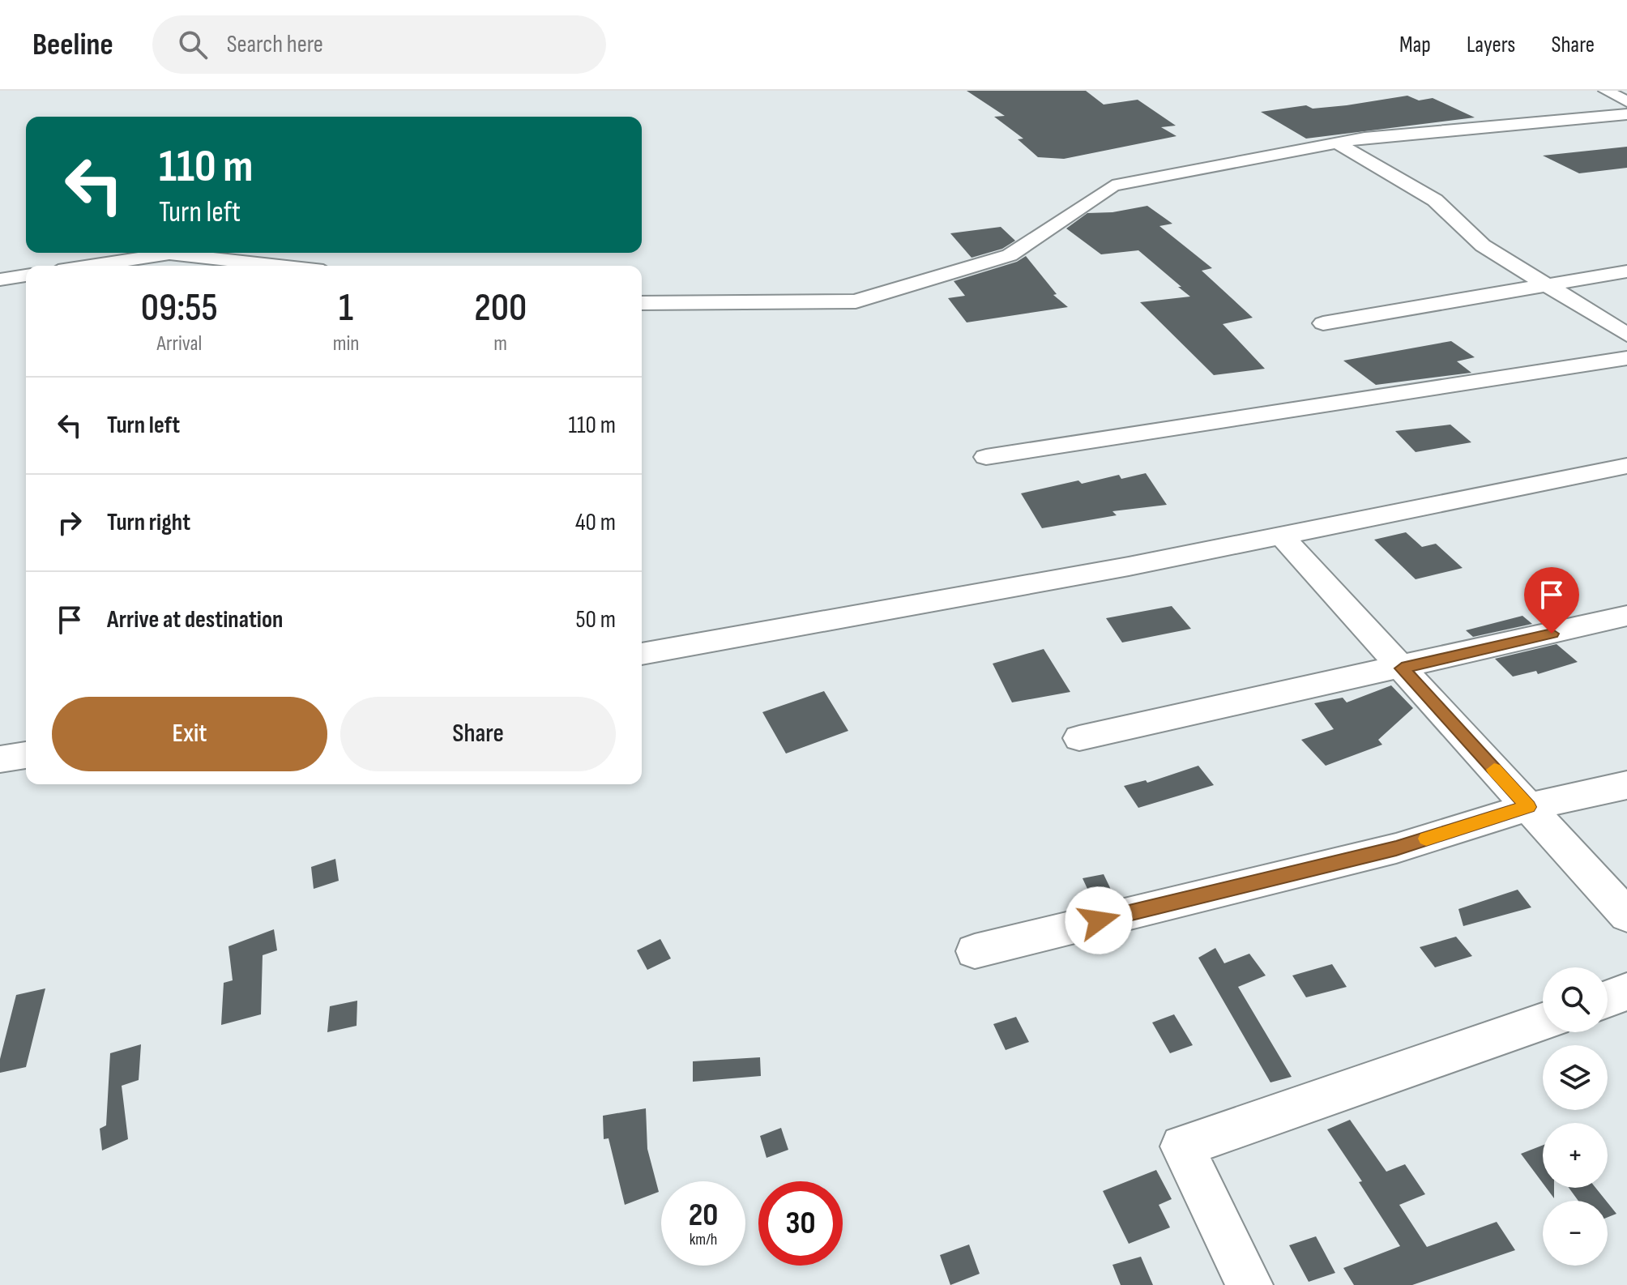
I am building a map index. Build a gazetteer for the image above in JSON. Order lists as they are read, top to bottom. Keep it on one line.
{"page":{"header":"Beeline","search":"Search here","nav":["Map","Layers","Share"],"turn":["110 m","Turn left"],"eta":["09:55","Arrival","1","min","200","m"],"list":[{"name":"Turn left","value":"110 m"},{"name":"Turn right","value":"40 m"},{"name":"Arrive at destination","value":"50 m"}],"buttons":["Exit","Share"],"map_buttons":["+","−"],"speed":"20 km/h","limit":"30"}}
